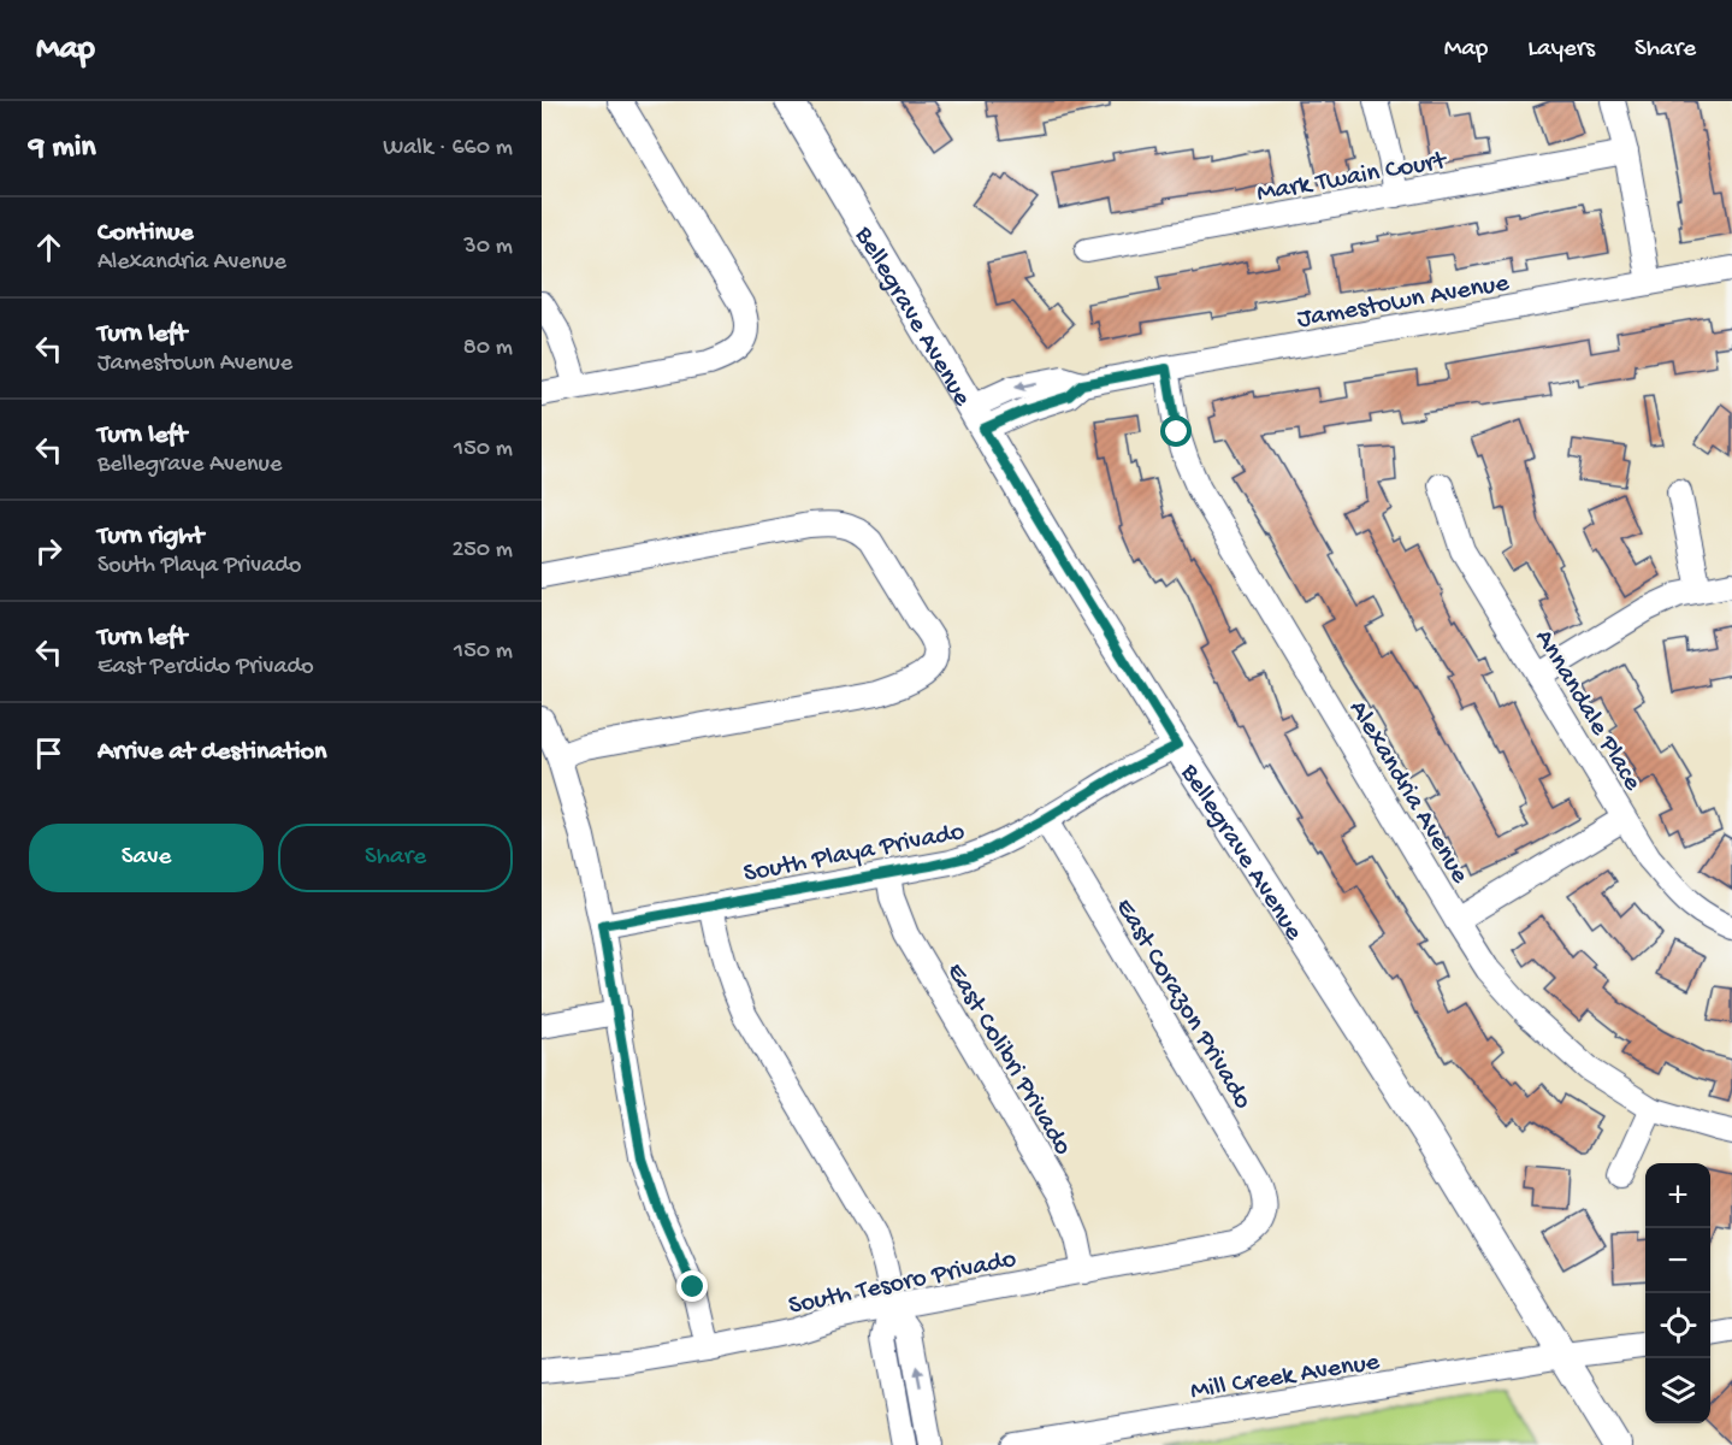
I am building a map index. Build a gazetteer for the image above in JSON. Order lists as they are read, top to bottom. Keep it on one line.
{"streets":{"main road":["Bellegrave Avenue"],"street":["Mark Twain Court","Jamestown Avenue","Annandale Place","Alexandria Avenue","South Playa Privado","East Corazon Privado","East Colibri Privado","South Tesoro Privado","Mill Creek Avenue"]},"crossings":[["Jamestown Avenue","Bellegrave Avenue"],["Jamestown Avenue","Alexandria Avenue"],["Bellegrave Avenue","South Playa Privado"],["Bellegrave Avenue","Mill Creek Avenue"],["South Playa Privado","East Corazon Privado"],["South Playa Privado","East Colibri Privado"],["East Corazon Privado","South Tesoro Privado"],["East Colibri Privado","South Tesoro Privado"]],"page":{"header":"Map","nav":["Map","Layers","Share"],"heading":["9 min","Walk · 660 m"],"list":[["Continue","Alexandria Avenue","30 m"],["Turn left","Jamestown Avenue","80 m"],["Turn left","Bellegrave Avenue","150 m"],["Turn right","South Playa Privado","250 m"],["Turn left","East Perdido Privado","150 m"],"Arrive at destination"],"buttons":["Save","Share"],"map_buttons":["+","−"]}}
